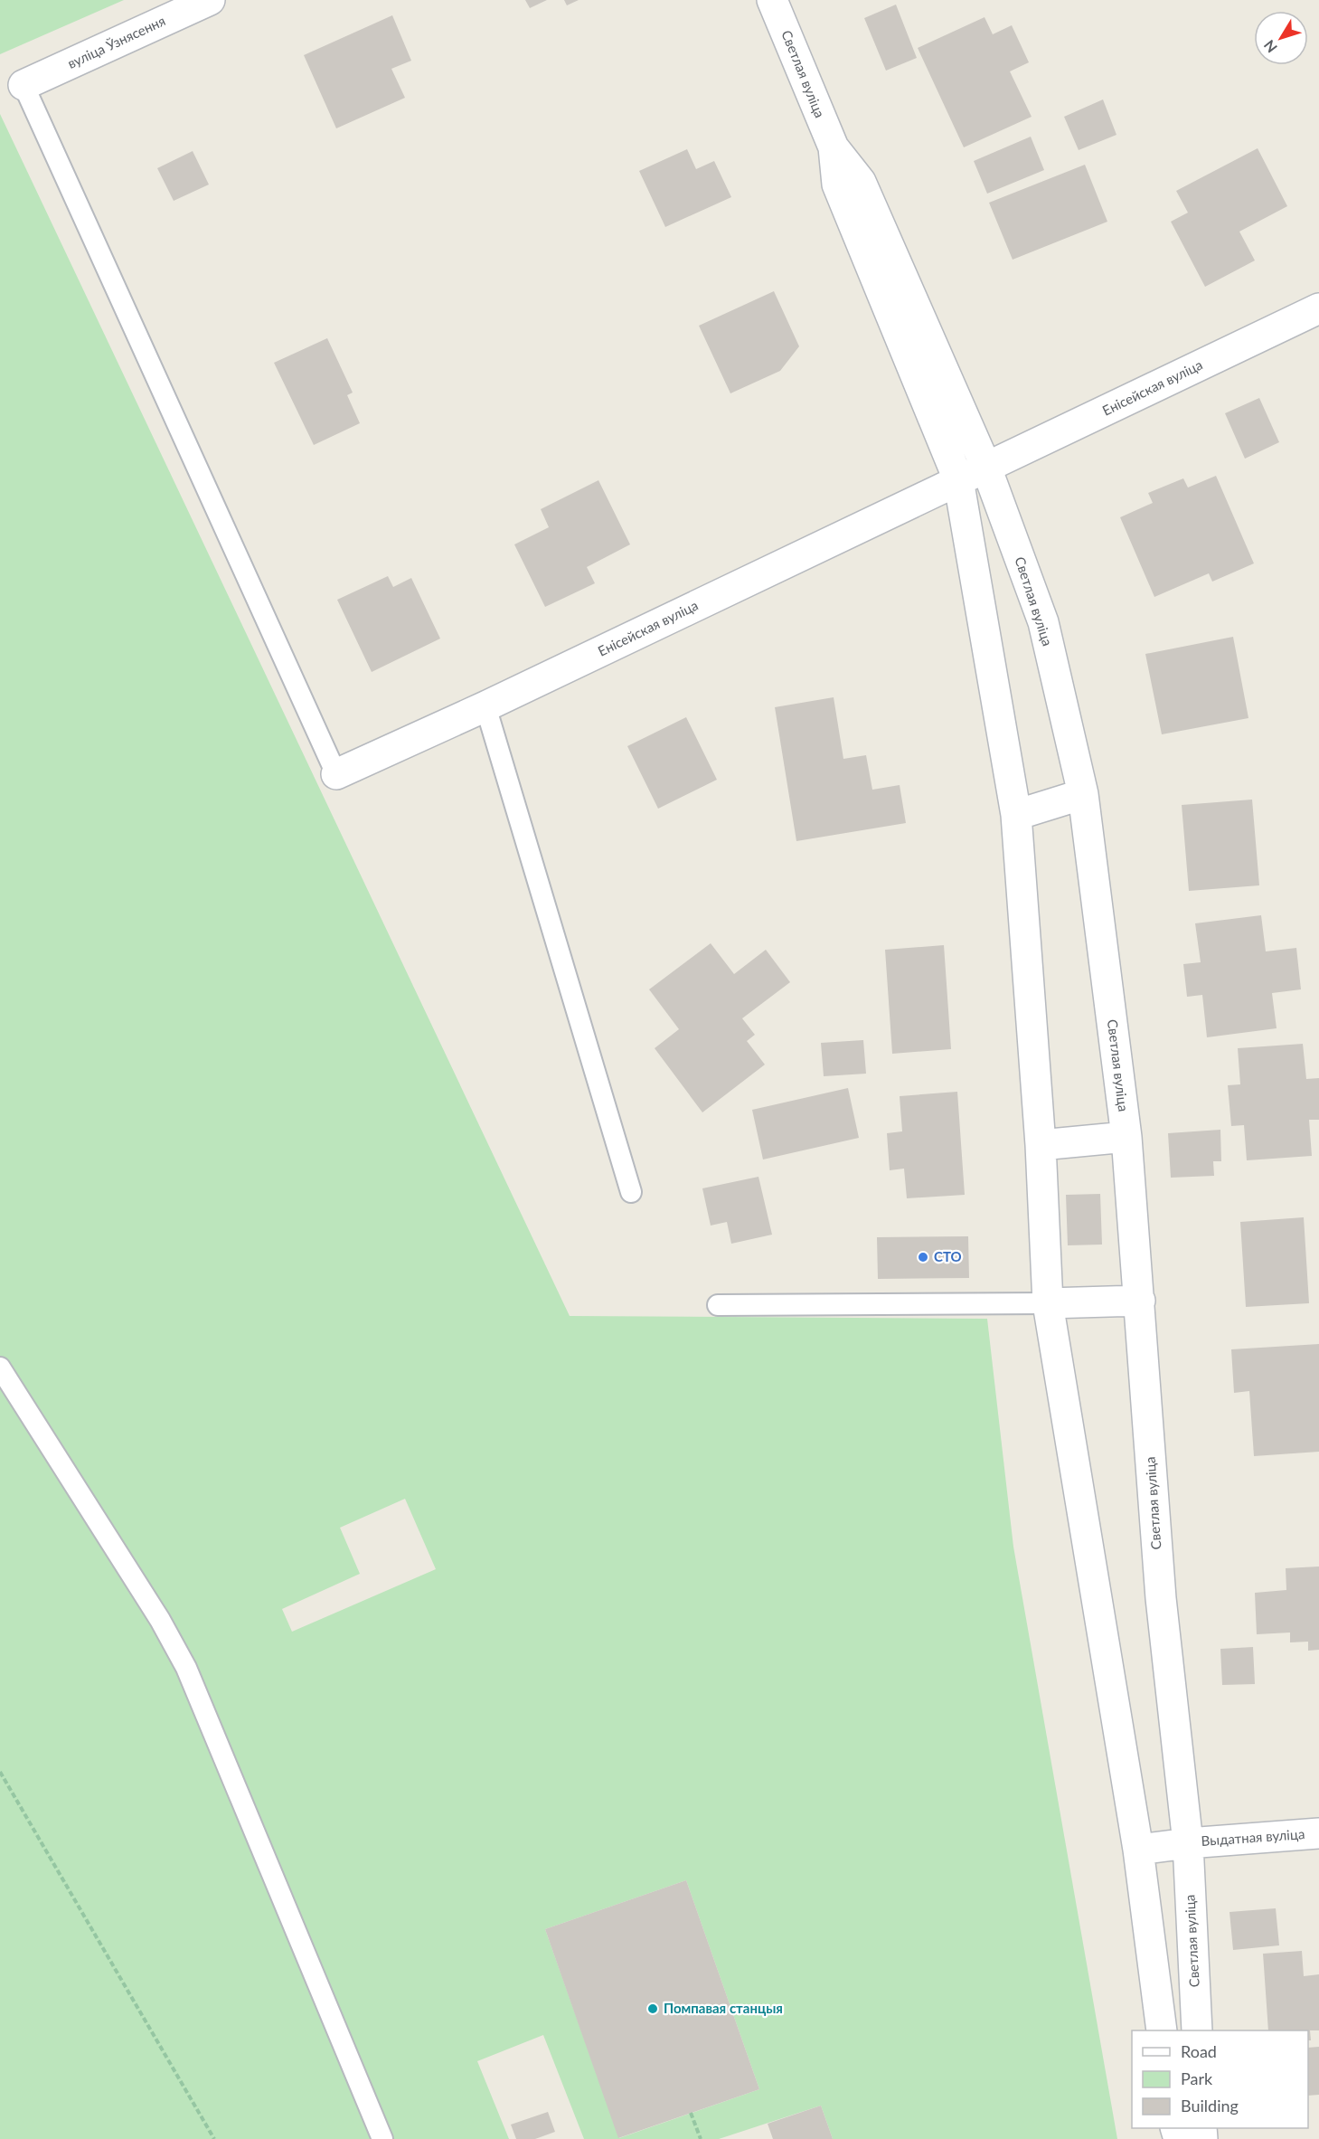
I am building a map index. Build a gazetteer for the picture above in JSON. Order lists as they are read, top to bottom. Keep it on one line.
{"streets":{"street":["вуліца Ўзнясення","Светлая вуліца","Енісейская вуліца","Выдатная вуліца"]},"crossings":[["Светлая вуліца","Енісейская вуліца"],["Светлая вуліца","Выдатная вуліца"]],"places":["СТО","Помпавая станцыя"],"legend":["Road","Park","Building"],"north":"bottom left"}
